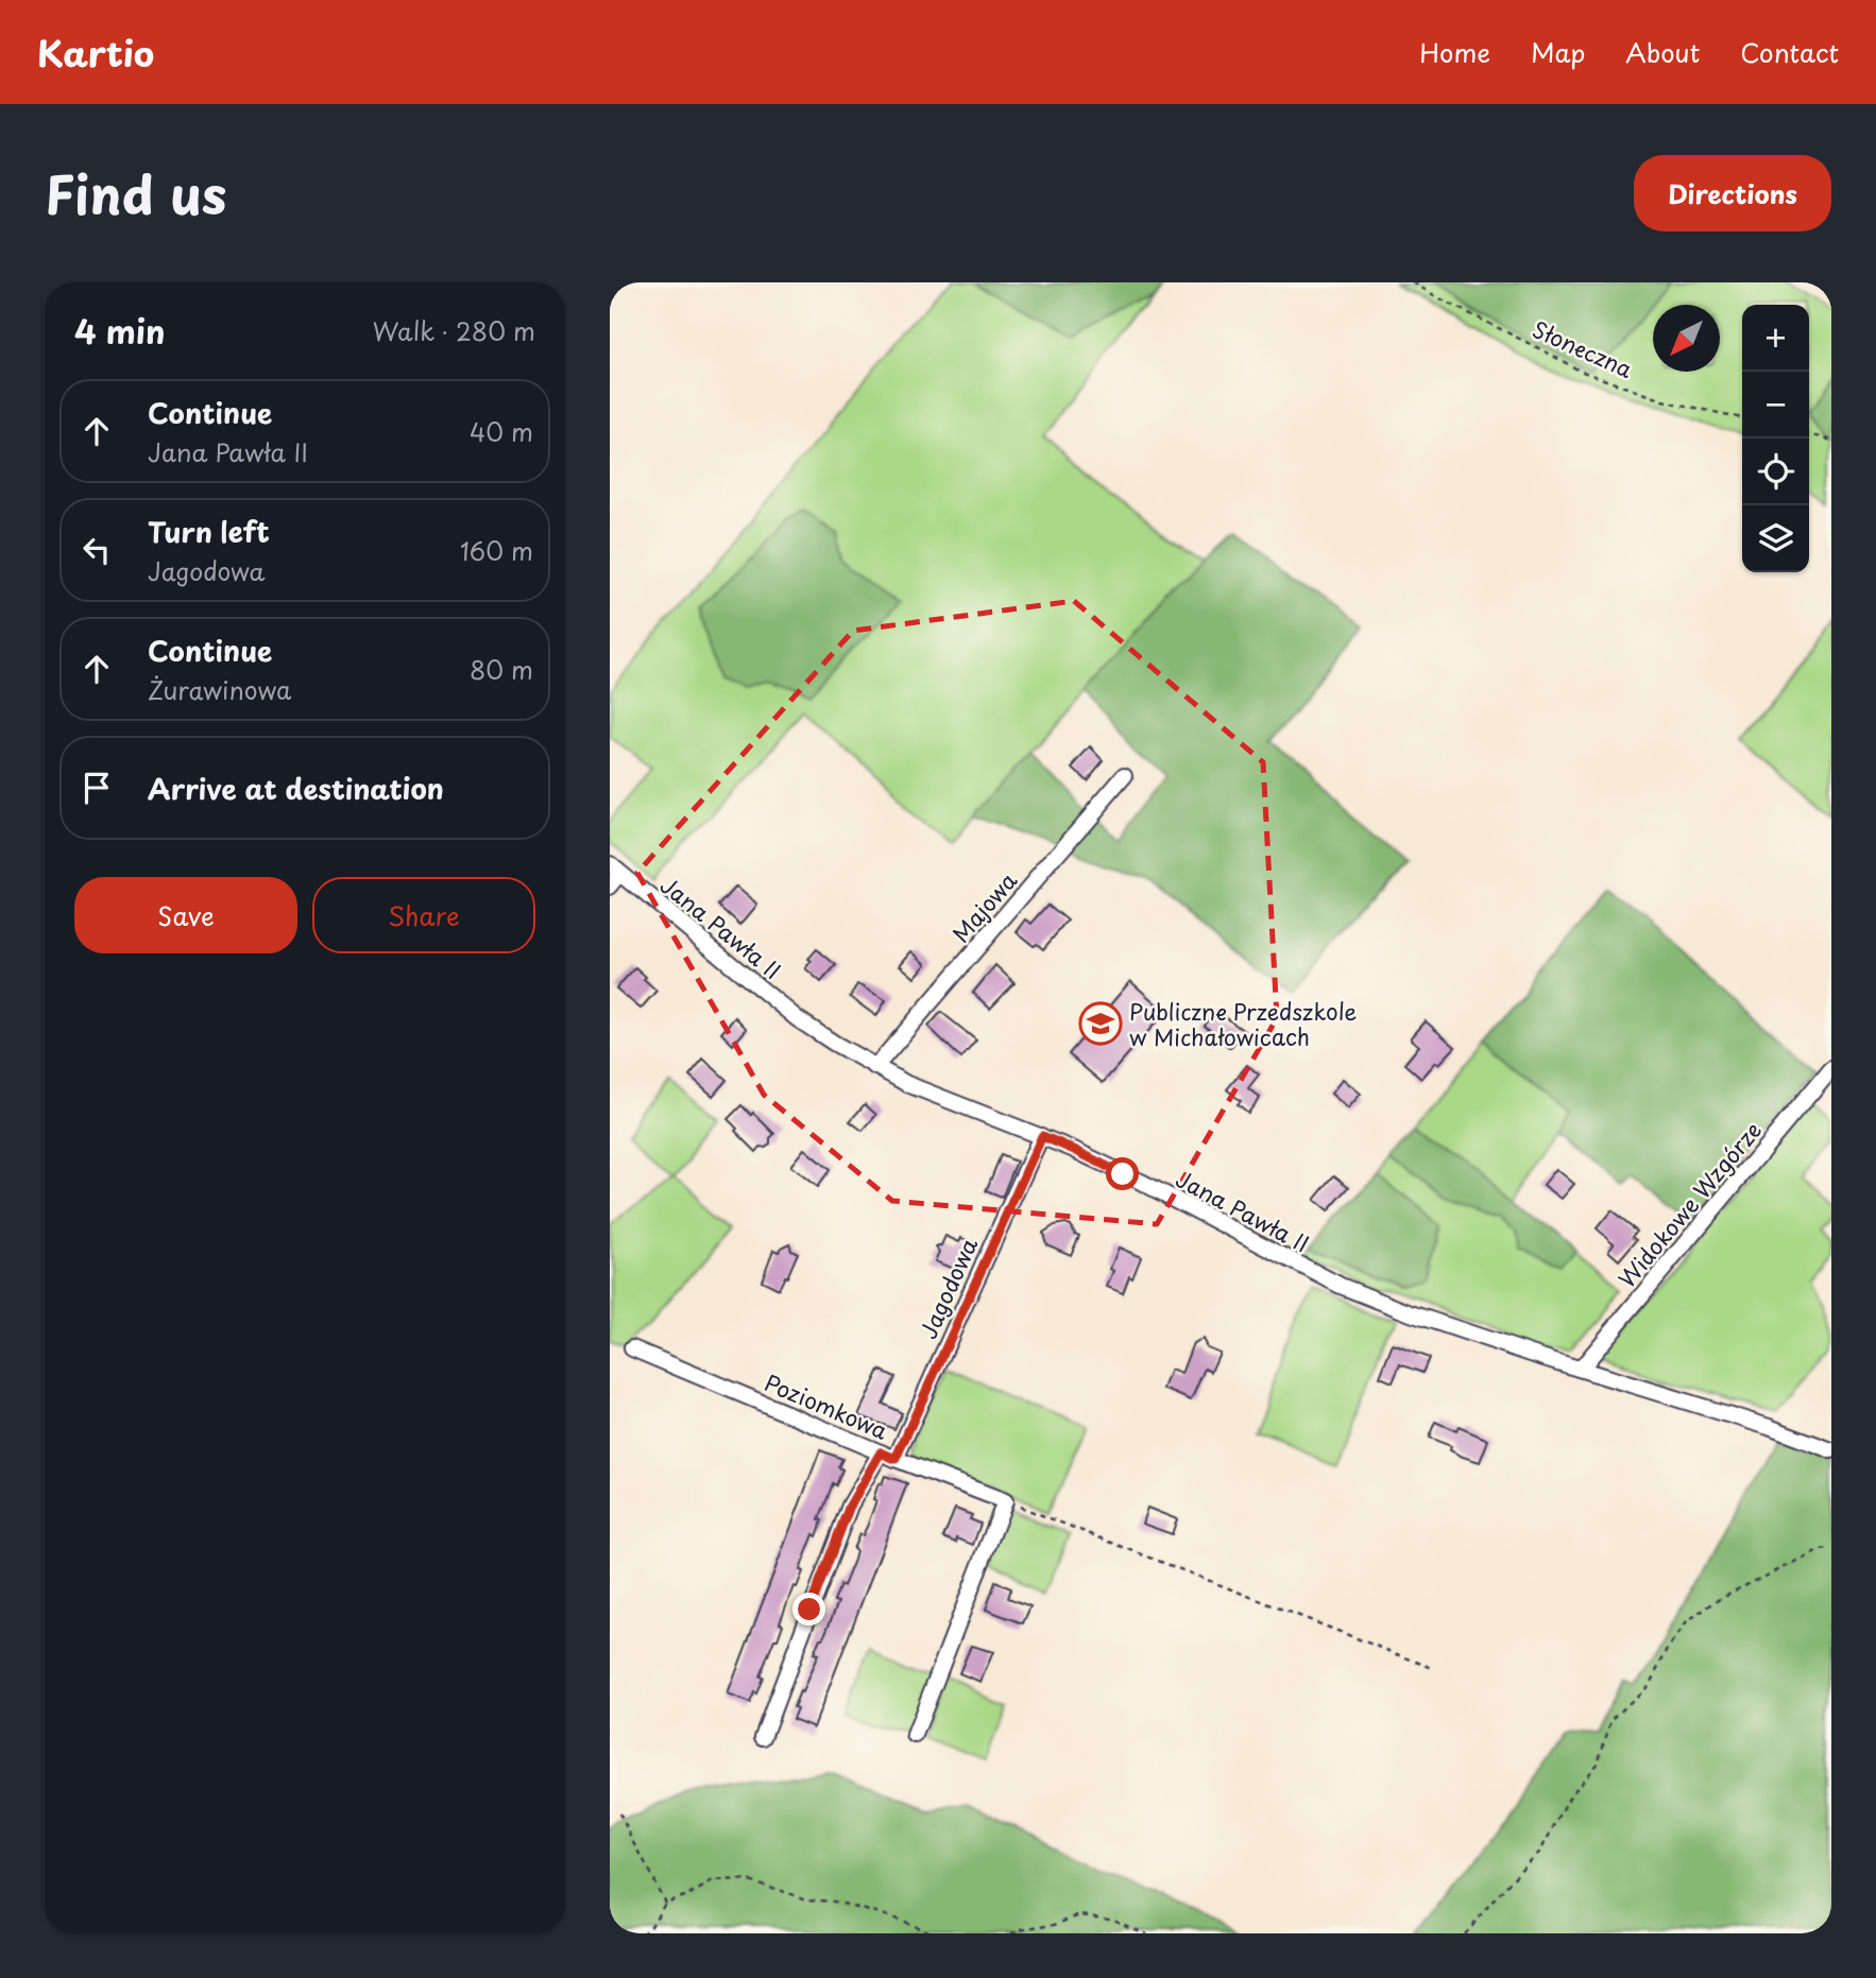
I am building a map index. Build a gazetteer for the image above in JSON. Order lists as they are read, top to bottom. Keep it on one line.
{"streets":{"street":["Majowa","Jana Pawła II","Widokowe Wzgórze","Jagodowa","Poziomkowa"],"path":["Słoneczna"]},"crossings":[["Majowa","Jana Pawła II"],["Jana Pawła II","Widokowe Wzgórze"],["Jana Pawła II","Jagodowa"],["Jagodowa","Poziomkowa"]],"places":{"school or university":["Publiczne Przedszkole w Michałowicach"]},"north":"bottom left","page":{"header":"Kartio","nav":["Home","Map","About","Contact"],"title":"Find us","buttons":["Directions",["Save","Share"]],"heading":["4 min","Walk · 280 m"],"map_buttons":["+","−"],"list":[["Continue","Jana Pawła II","40 m"],["Turn left","Jagodowa","160 m"],["Continue","Żurawinowa","80 m"],"Arrive at destination"]}}
